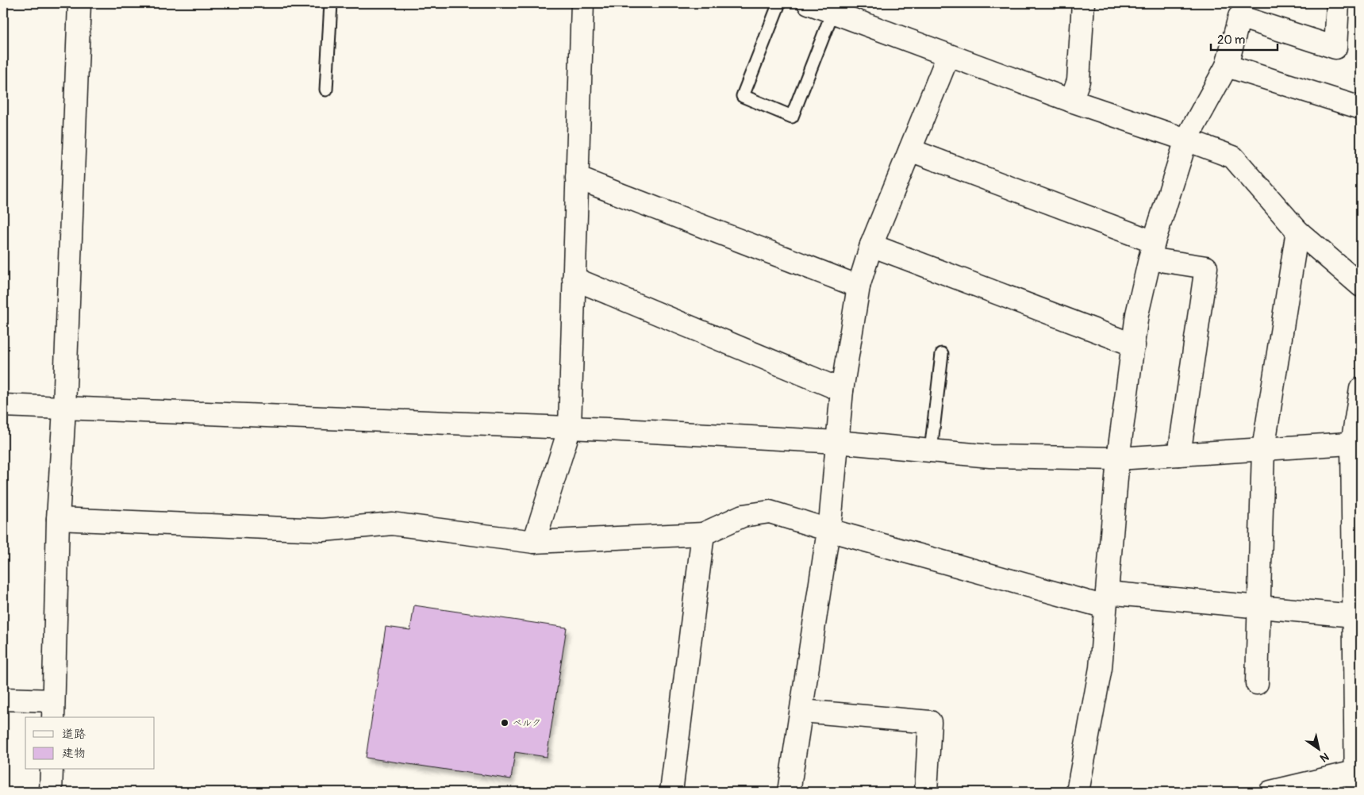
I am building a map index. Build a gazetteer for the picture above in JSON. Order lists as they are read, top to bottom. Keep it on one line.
{"places":["ベルク"],"legend":["道路","建物"],"scale_bar":"20 m","north":"bottom right"}
